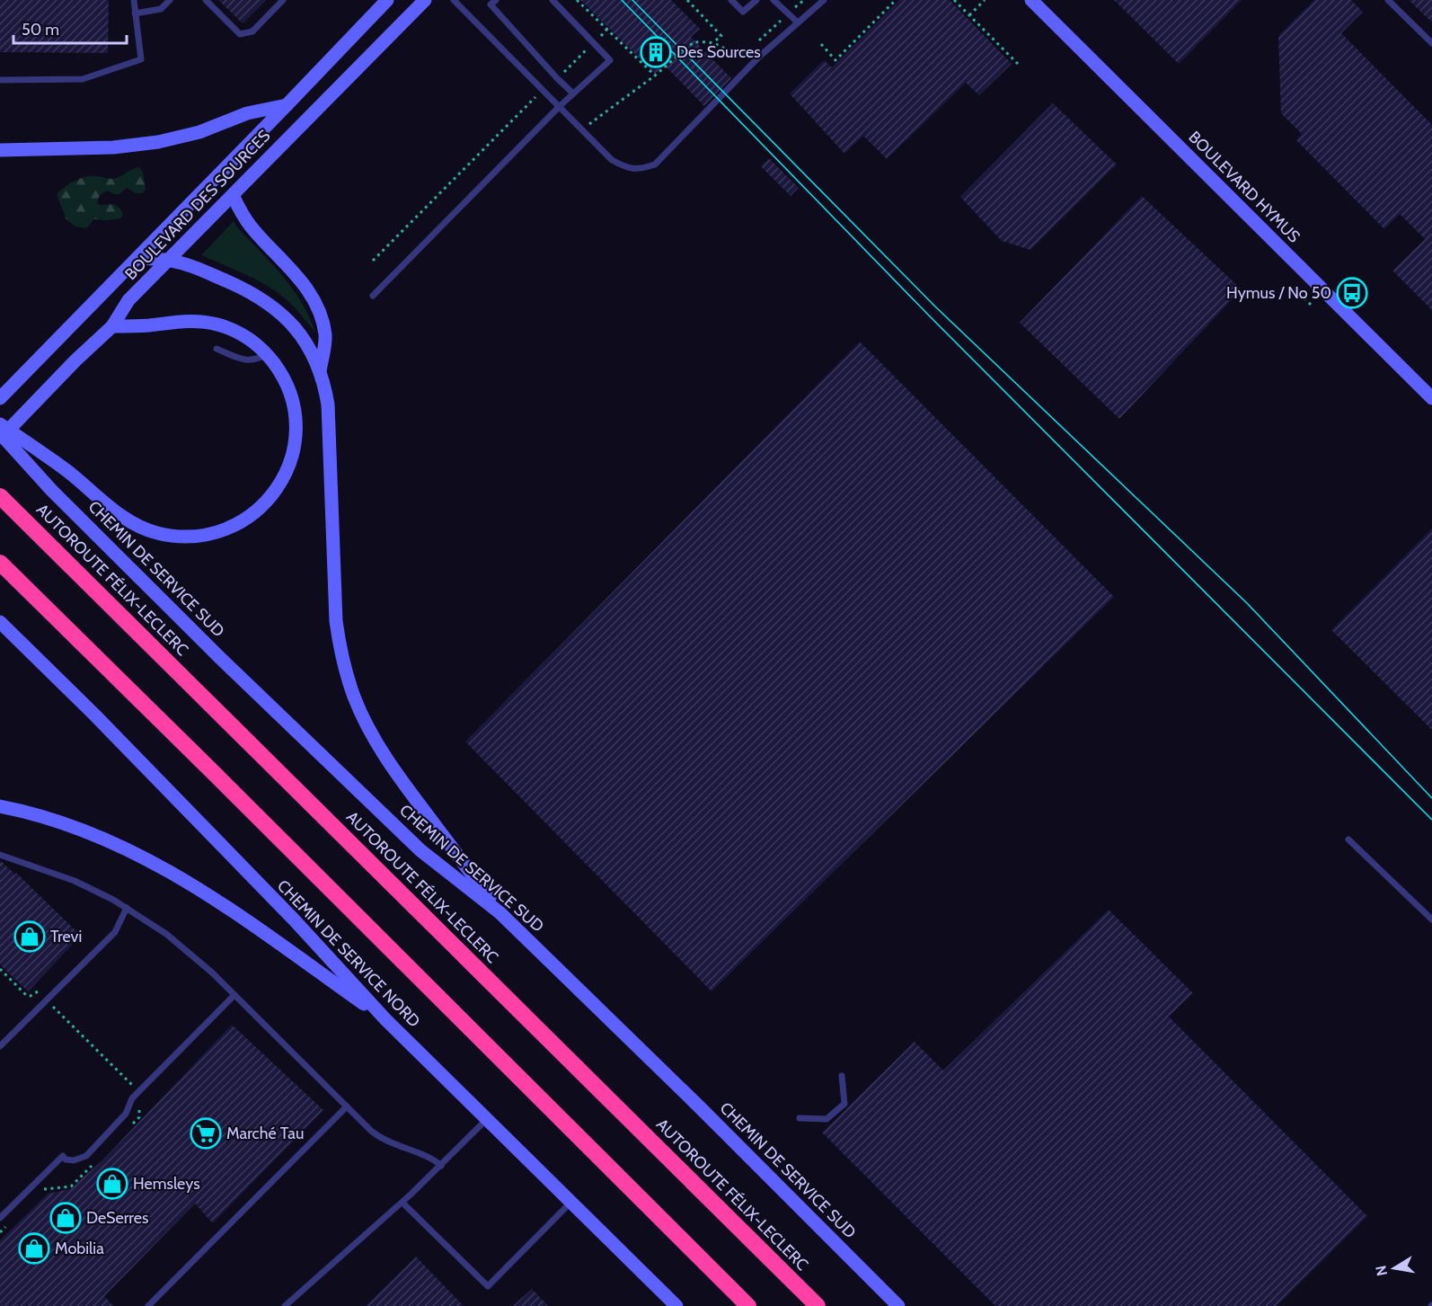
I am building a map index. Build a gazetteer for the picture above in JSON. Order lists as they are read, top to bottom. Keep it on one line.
{"streets":{"highway":["AUTOROUTE FÉLIX-LECLERC"],"main road":["BOULEVARD HYMUS","BOULEVARD DES SOURCES","CHEMIN DE SERVICE SUD","CHEMIN DE SERVICE NORD"]},"places":{"building":["Des Sources"],"bus stop":["Hymus / No 50"],"shop":["Trevi","Hemsleys","DeSerres","Mobilia"],"supermarket":["Marché Tau"]},"scale_bar":"50 m","north":"left"}
